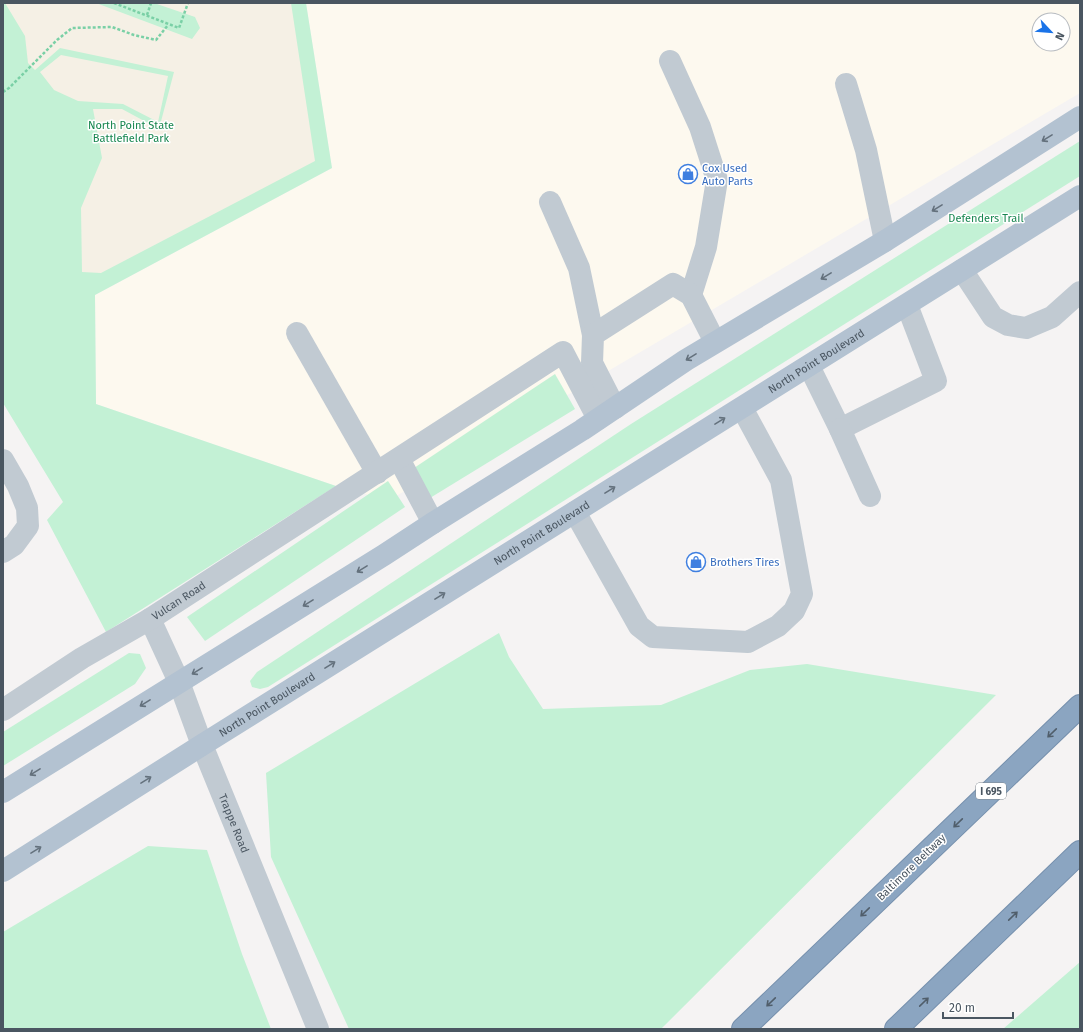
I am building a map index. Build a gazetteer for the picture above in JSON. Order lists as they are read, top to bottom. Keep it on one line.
{"streets":{"highway":["I 695","Baltimore Beltway"],"main road":["North Point Boulevard"],"street":["Vulcan Road","Trappe Road"]},"crossings":[["North Point Boulevard","Trappe Road"],["Vulcan Road","Trappe Road"]],"parks":["North Point State Battlefield Park","Defenders Trail"],"places":{"shop":["Cox Used Auto Parts","Brothers Tires"]},"scale_bar":"20 m","north":"bottom right"}
